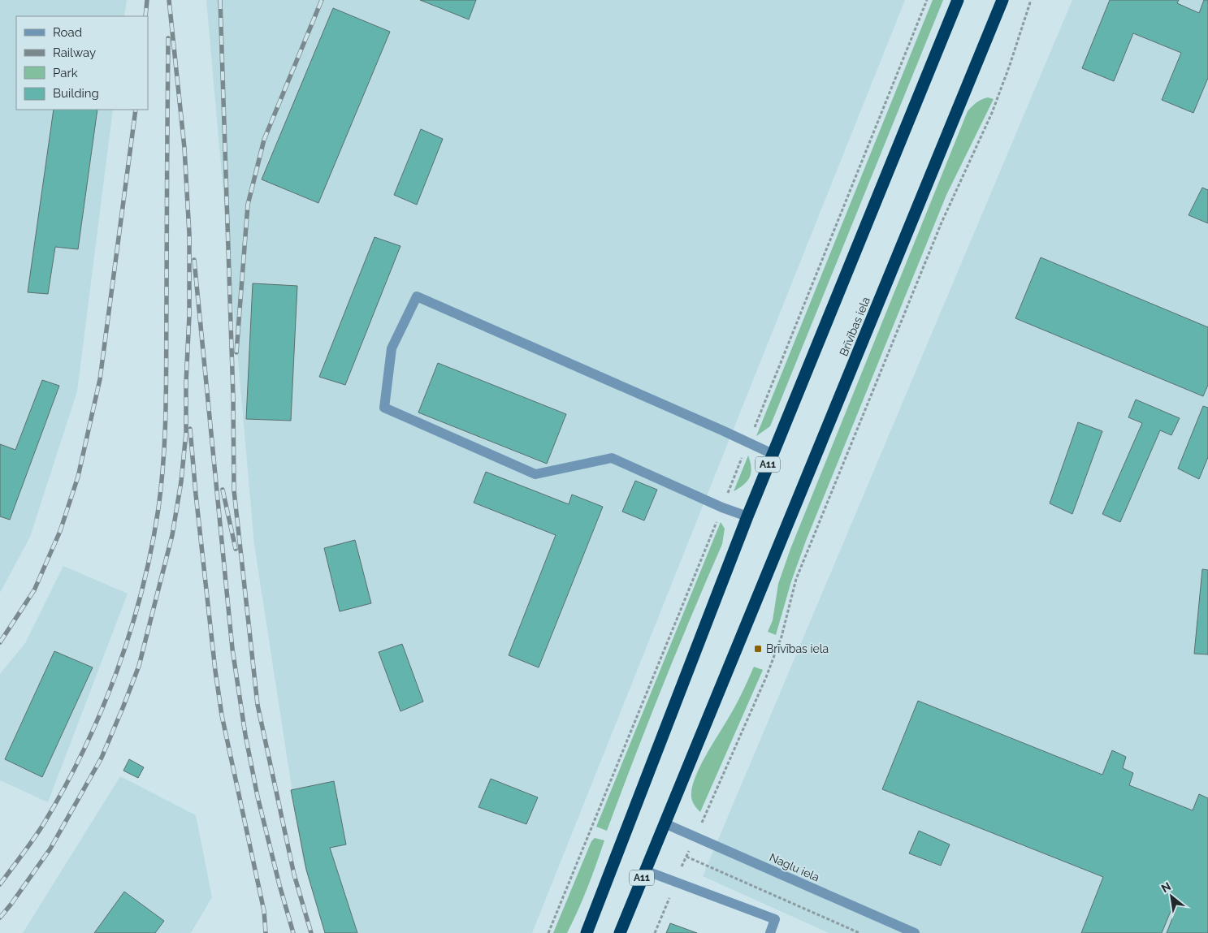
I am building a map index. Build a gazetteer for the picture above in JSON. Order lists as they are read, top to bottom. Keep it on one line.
{"streets":{"highway":["Brīvības iela","A11"],"street":["Naglu iela"]},"crossings":[["Brīvības iela","Naglu iela"]],"places":{"transit":["Brīvības iela"]},"legend":["Road","Railway","Park","Building"],"north":"top left"}
